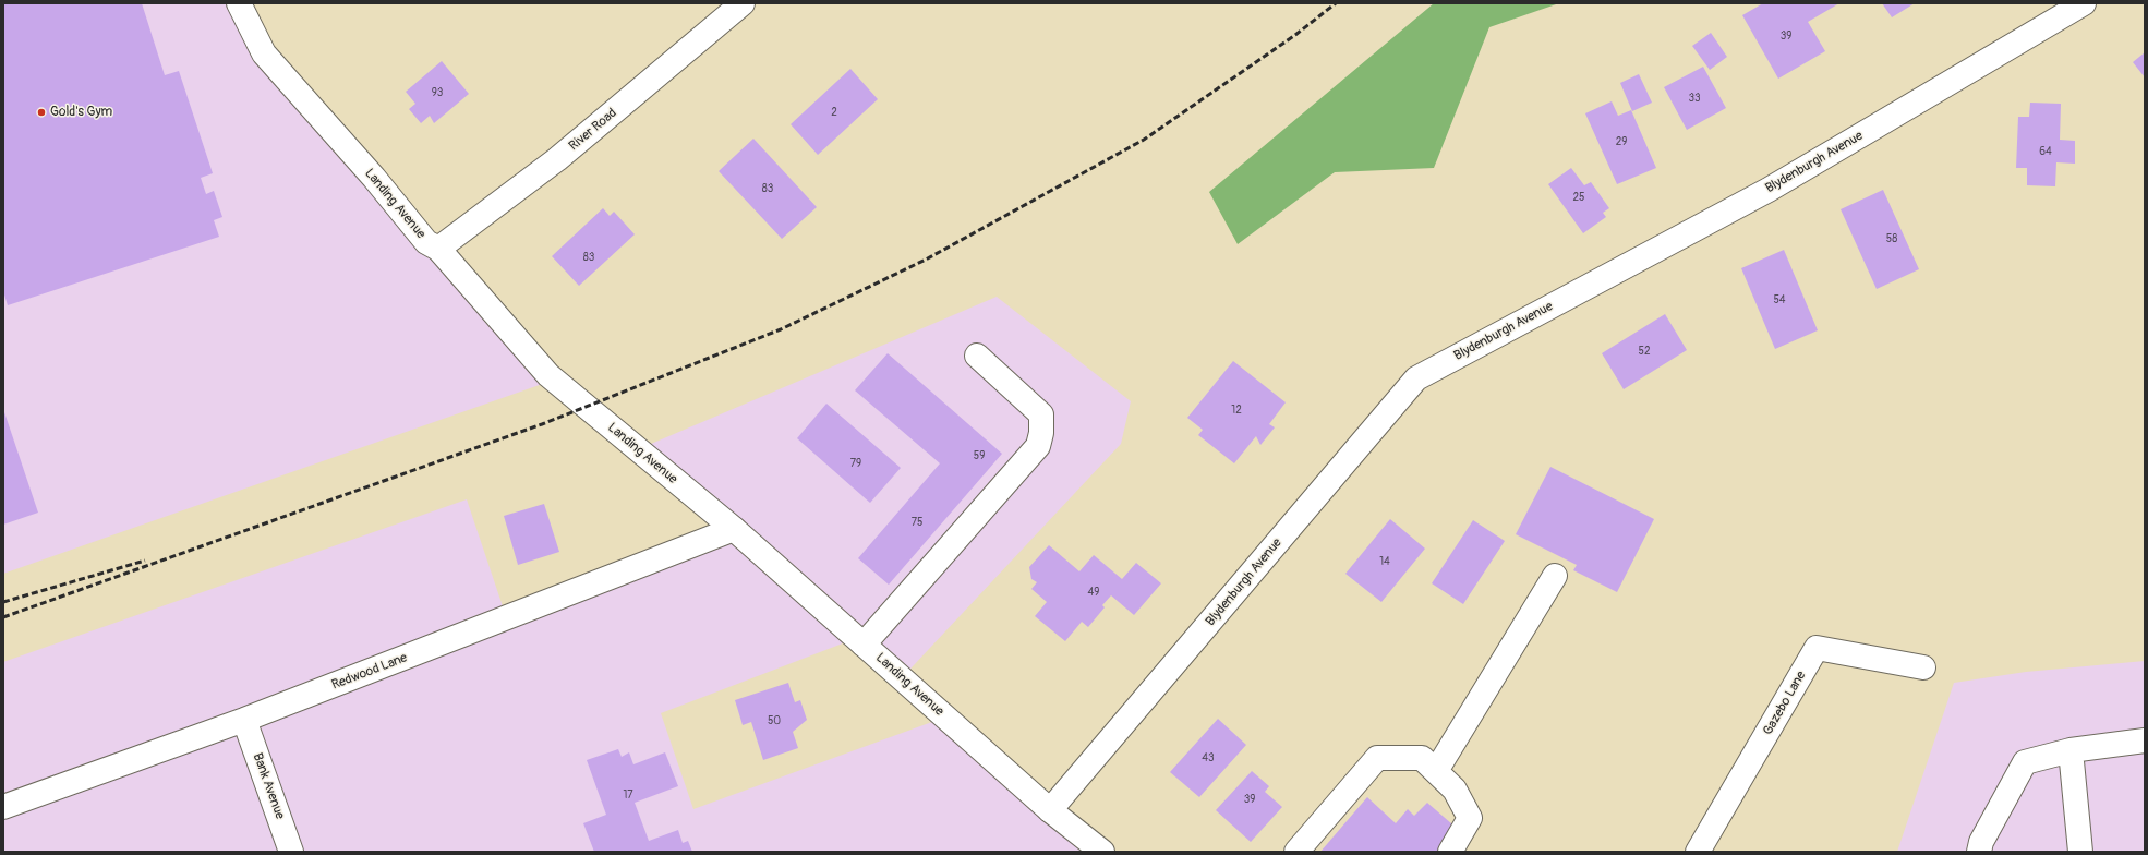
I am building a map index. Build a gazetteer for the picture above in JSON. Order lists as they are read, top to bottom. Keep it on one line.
{"streets":{"street":["River Road","Blydenburgh Avenue","Landing Avenue","Redwood Lane","Gazebo Lane","Bank Avenue"]},"crossings":[["River Road","Landing Avenue"],["Blydenburgh Avenue","Landing Avenue"],["Landing Avenue","Redwood Lane"],["Redwood Lane","Bank Avenue"]],"places":["Gold's Gym"],"house_numbers":["39","93","33","2","29","64","83","25","58","83","54","52","12","59","79","75","14","49","50","43","17","39"]}
